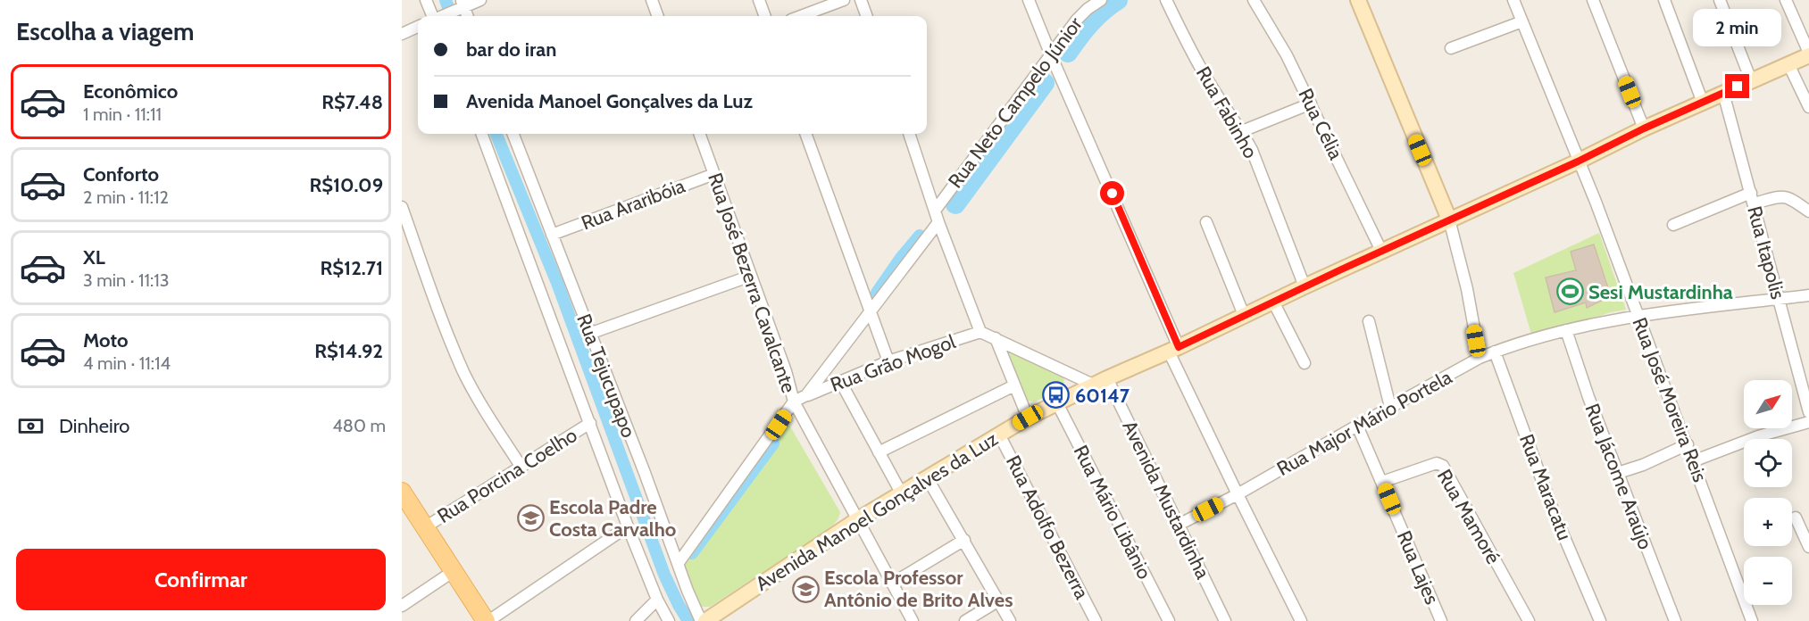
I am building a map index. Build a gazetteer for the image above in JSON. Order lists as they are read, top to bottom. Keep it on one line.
{"streets":{"main road":["Avenida Manoel Gonçalves da Luz"],"street":["Rua Neto Campelo Júnior","Rua Fabinho","Rua Célia","Rua Araribóia","Rua Itapolis","Rua José Bezerra Cavalcante","Rua Grão Mogol","Rua Tejucupapo","Rua José Moreira Reis","Rua Major Mário Portela","Rua Porcina Coelho","Rua Jácome Araújo","Rua Maracatu","Avenida Mustardinha","Rua Mário Libânio","Rua Mamoré","Rua Adolfo Bezerra","Rua Lajes"]},"crossings":[["Rua Fabinho","Avenida Manoel Gonçalves da Luz"],["Rua Célia","Avenida Manoel Gonçalves da Luz"],["Rua Araribóia","Rua José Bezerra Cavalcante"],["Rua Araribóia","Rua Tejucupapo"],["Rua Itapolis","Rua Major Mário Portela"],["Rua Itapolis","Avenida Manoel Gonçalves da Luz"],["Rua José Bezerra Cavalcante","Avenida Manoel Gonçalves da Luz"],["Rua Tejucupapo","Rua Porcina Coelho"],["Rua José Moreira Reis","Rua Major Mário Portela"],["Rua José Moreira Reis","Avenida Manoel Gonçalves da Luz"],["Rua Major Mário Portela","Rua Jácome Araújo"],["Rua Major Mário Portela","Rua Maracatu"],["Rua Major Mário Portela","Avenida Mustardinha"],["Rua Major Mário Portela","Rua Lajes"],["Avenida Mustardinha","Avenida Manoel Gonçalves da Luz"],["Avenida Manoel Gonçalves da Luz","Rua Mário Libânio"],["Avenida Manoel Gonçalves da Luz","Rua Adolfo Bezerra"],["Rua Mamoré","Rua Lajes"]],"places":{"sports":["Sesi Mustardinha"],"bus stop":["60147"],"school or university":["Escola Padre Costa Carvalho","Escola Professor Antônio de Brito Alves"]},"north":"top right","page":{"heading":"Escolha a viagem","bubble":"2 min","banner":["bar do iran","Avenida Manoel Gonçalves da Luz"],"list":[{"name":"Econômico","note":"1 min · 11:11","value":"R$7.48"},{"name":"Conforto","note":"2 min · 11:12","value":"R$10.09"},{"name":"XL","note":"3 min · 11:13","value":"R$12.71"},{"name":"Moto","note":"4 min · 11:14","value":"R$14.92"}],"map_buttons":["+","−"],"pay":["Dinheiro","480 m"],"buttons":"Confirmar"}}
